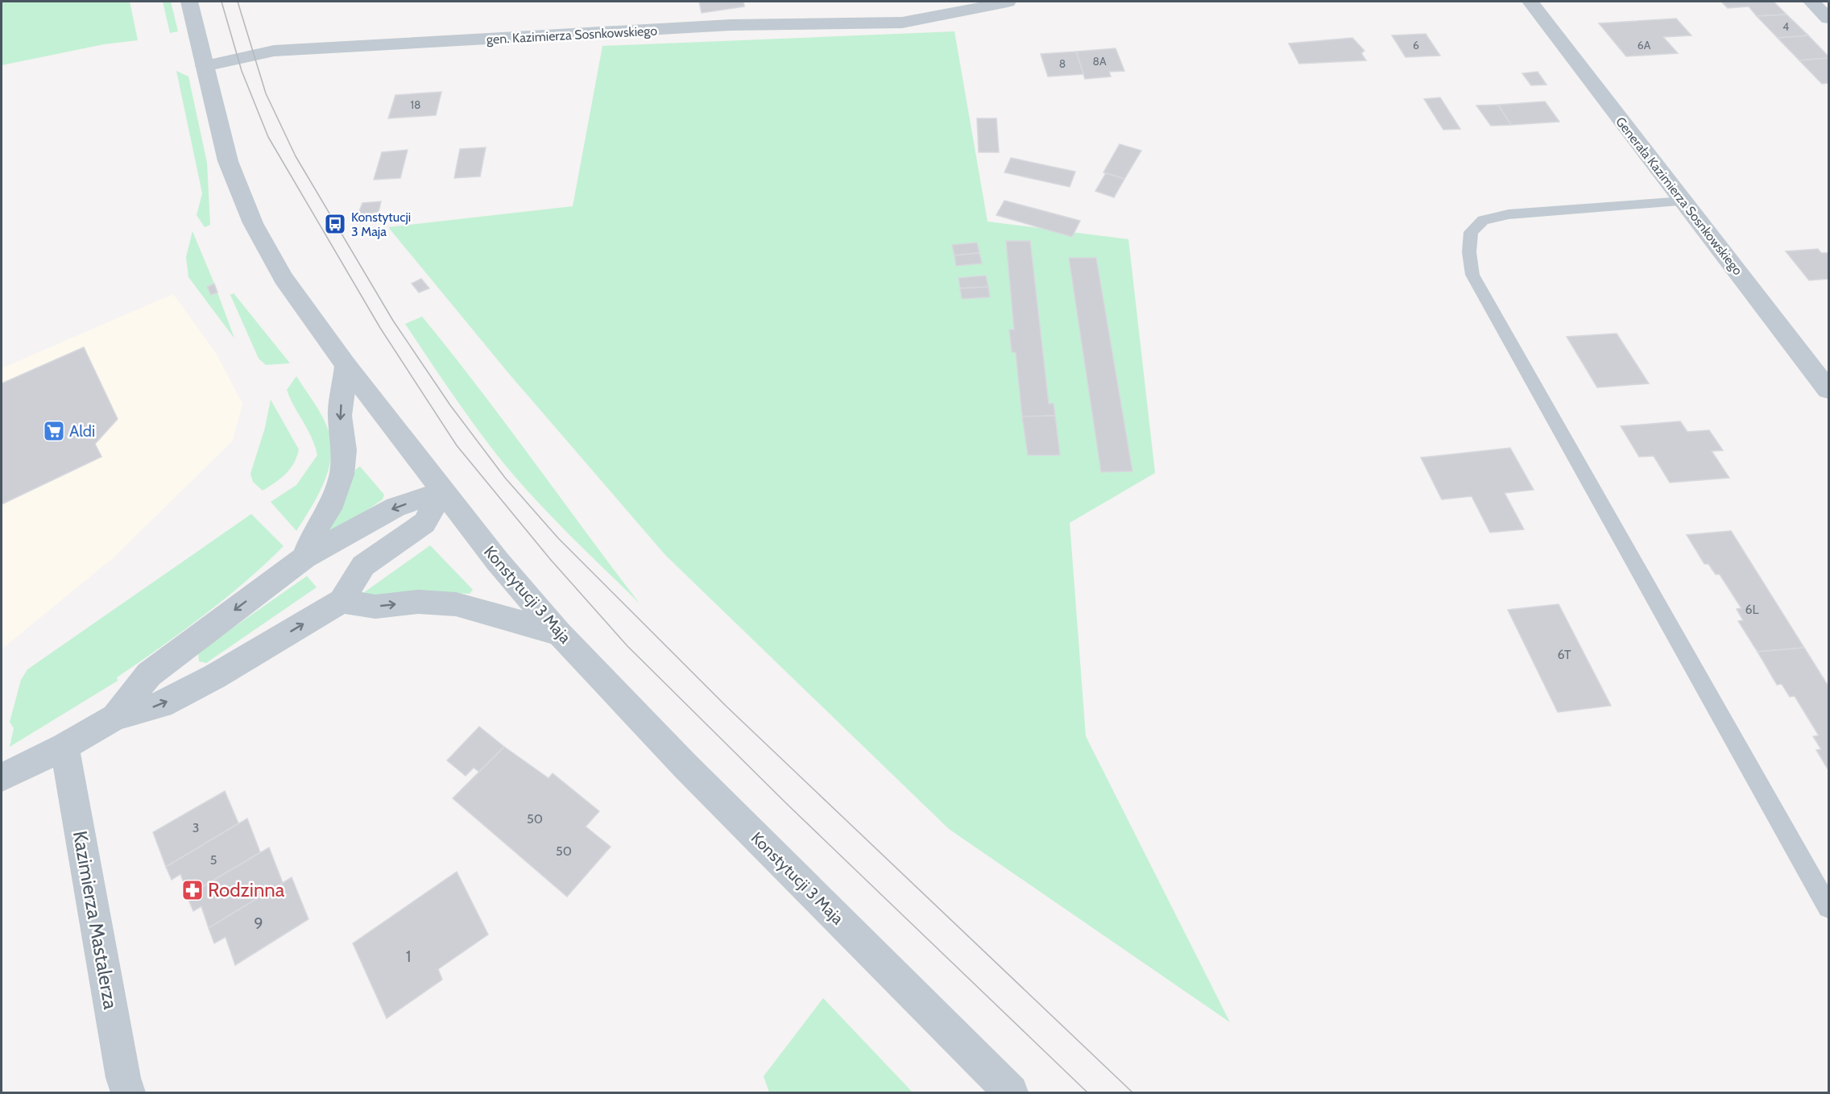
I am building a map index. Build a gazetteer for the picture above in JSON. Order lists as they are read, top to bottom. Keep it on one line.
{"streets":{"street":["gen. Kazimierza Sosnkowskiego","Generała Kazimierza Sosnkowskiego","Konstytucji 3 Maja","Kazimierza Mastalerza"]},"crossings":[["gen. Kazimierza Sosnkowskiego","Konstytucji 3 Maja"]],"places":{"bus stop":["Konstytucji 3 Maja"],"supermarket":["Aldi"],"pharmacy":["Rodzinna"]},"house_numbers":["4","6","6A","8A","8","18","6L","6T","50","3","50","5","9","1"]}
